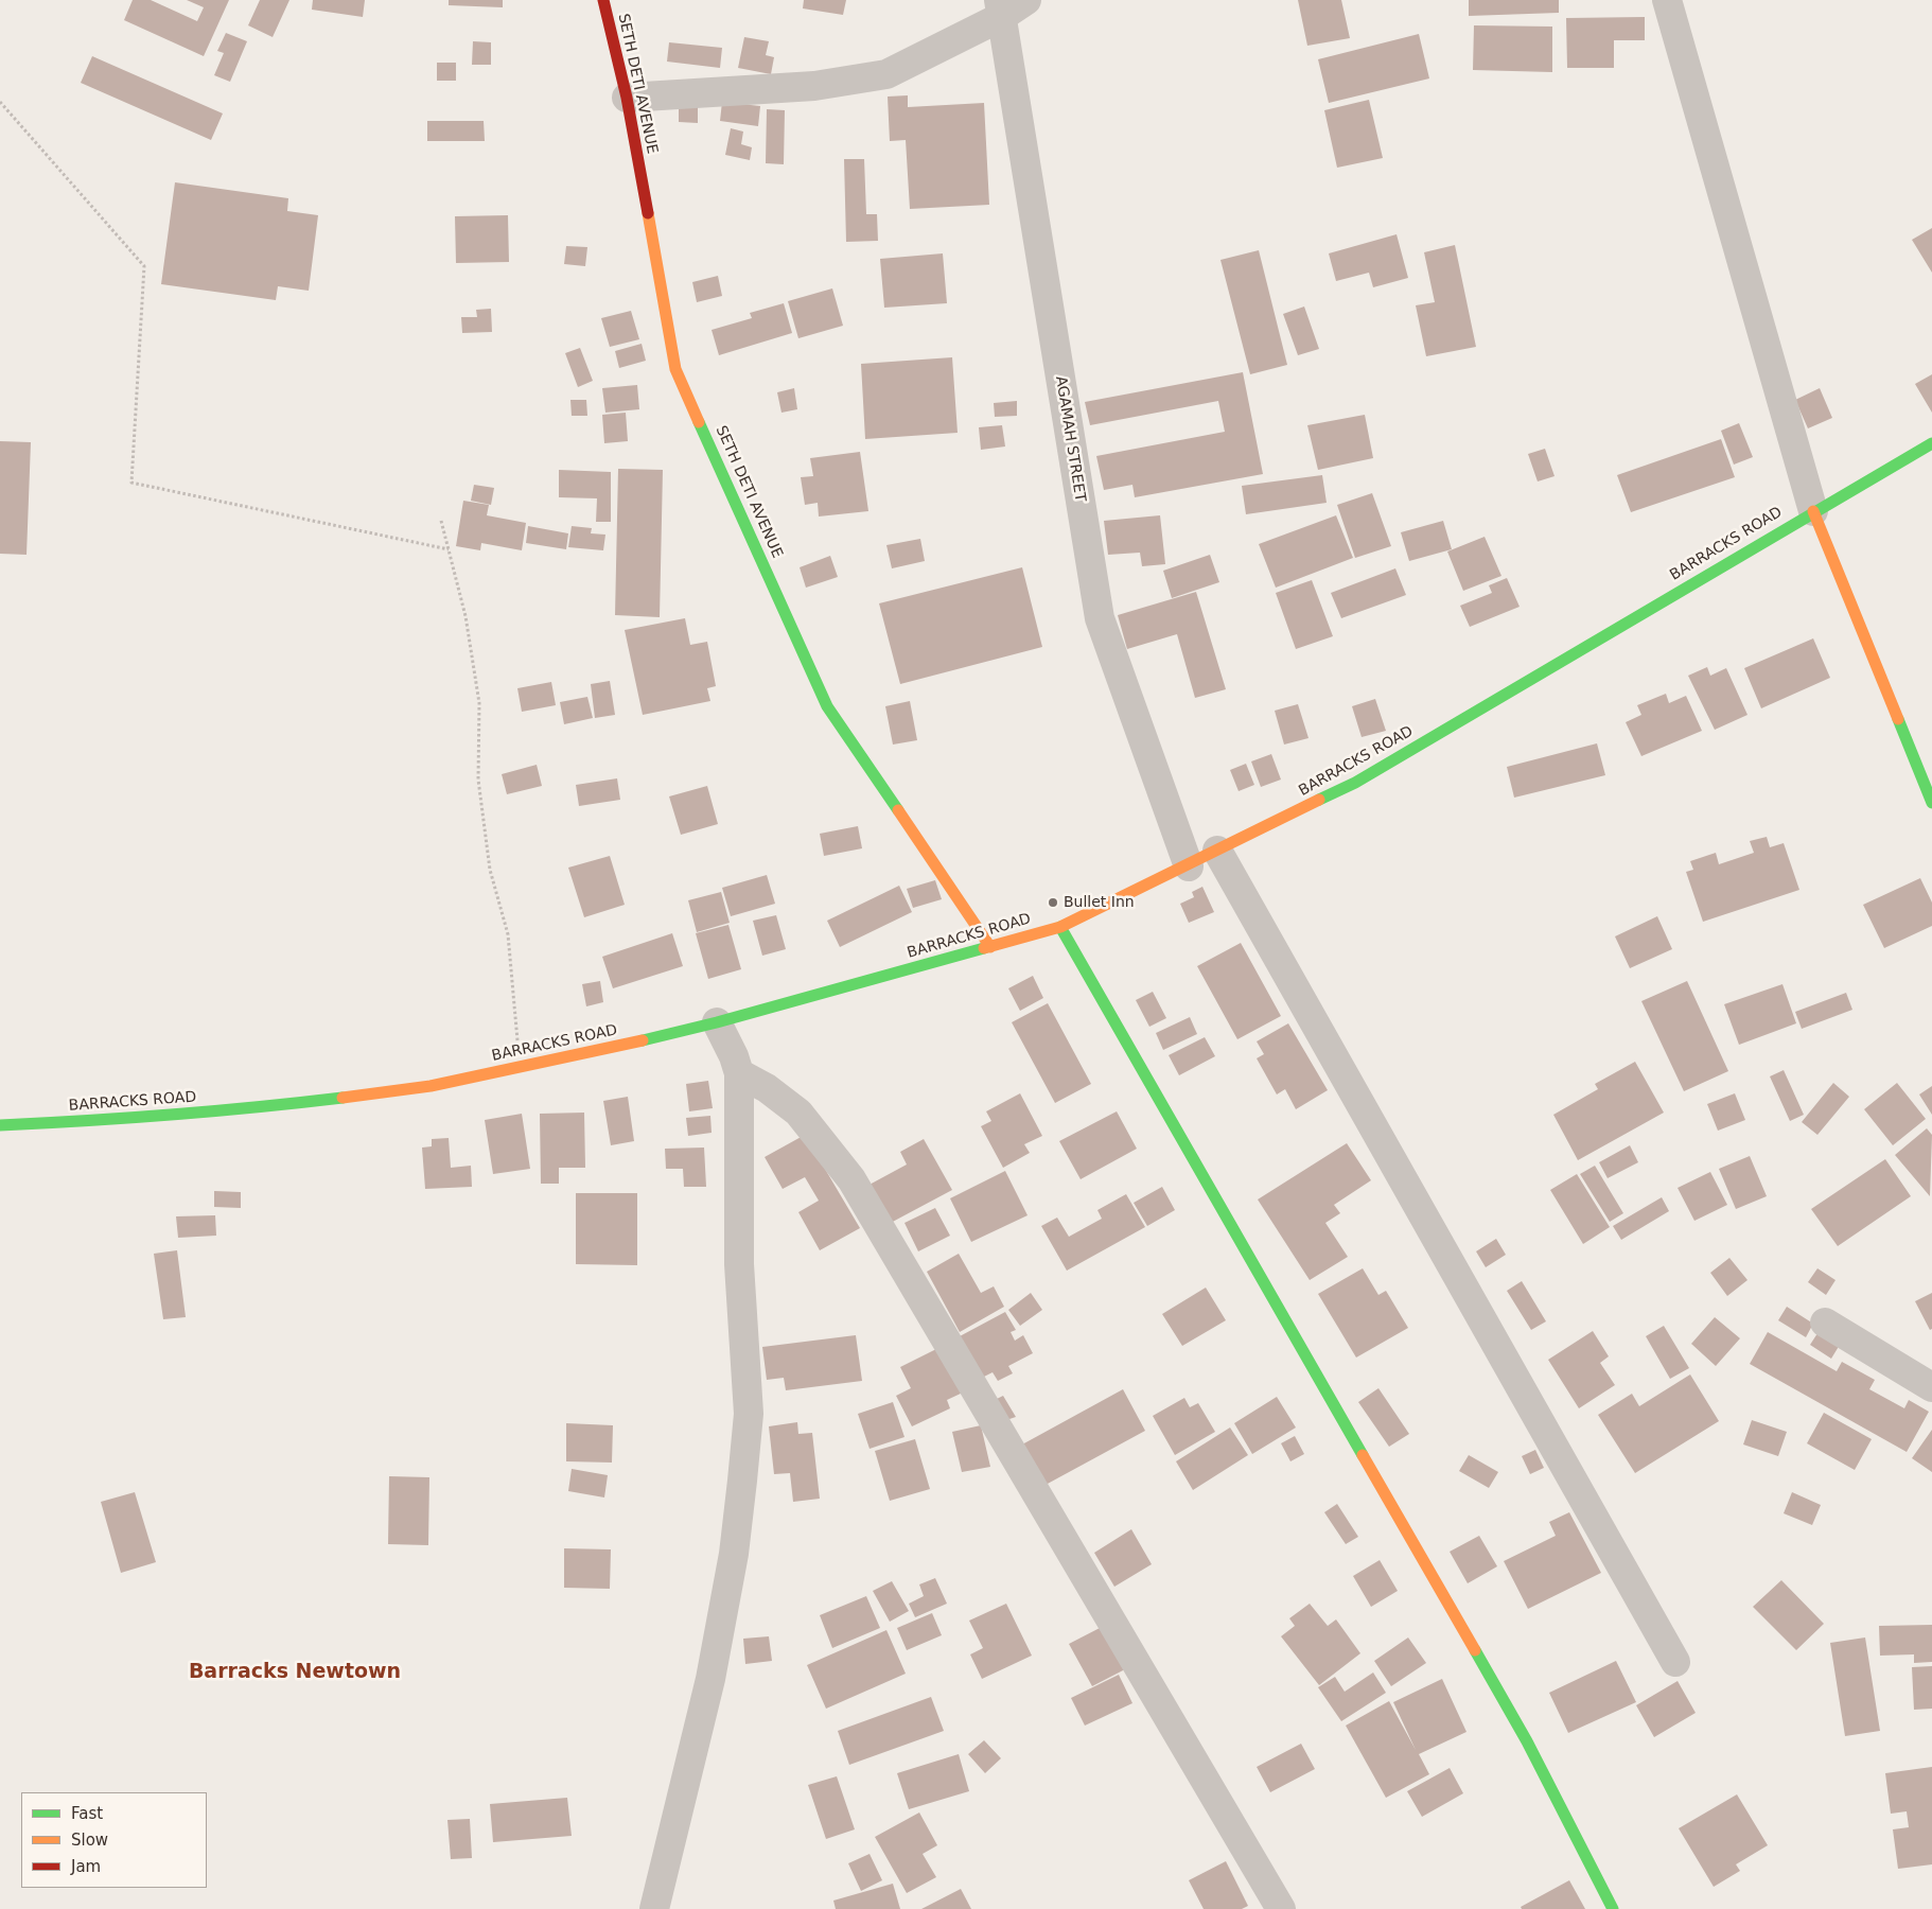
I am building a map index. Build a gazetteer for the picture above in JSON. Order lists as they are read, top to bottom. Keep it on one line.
{"streets":{"street":["SETH DETI AVENUE","AGAMAH STREET","BARRACKS ROAD"]},"crossings":[["SETH DETI AVENUE","BARRACKS ROAD"],["AGAMAH STREET","BARRACKS ROAD"]],"districts":["Barracks Newtown"],"places":["Bullet Inn"],"legend":["Fast","Slow","Jam"]}
